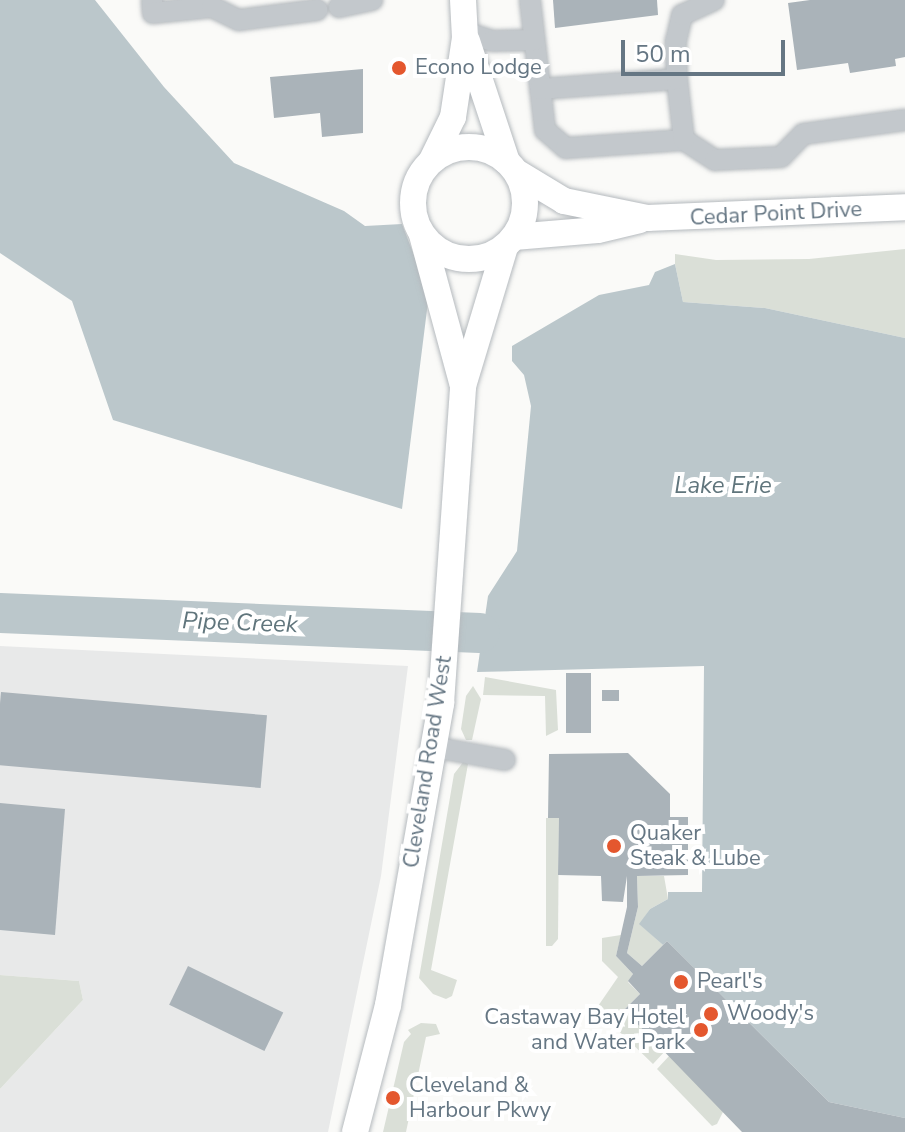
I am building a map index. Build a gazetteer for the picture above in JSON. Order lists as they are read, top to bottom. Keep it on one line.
{"streets":{"main road":["Cedar Point Drive","Cleveland Road West"]},"crossings":[["Cedar Point Drive","Cleveland Road West"]],"water":["Lake Erie","Pipe Creek"],"places":["Econo Lodge","Quaker Steak & Lube","Pearl's","Woody's","Castaway Bay Hotel and Water Park","Cleveland & Harbour Pkwy"],"scale_bar":"50 m"}
